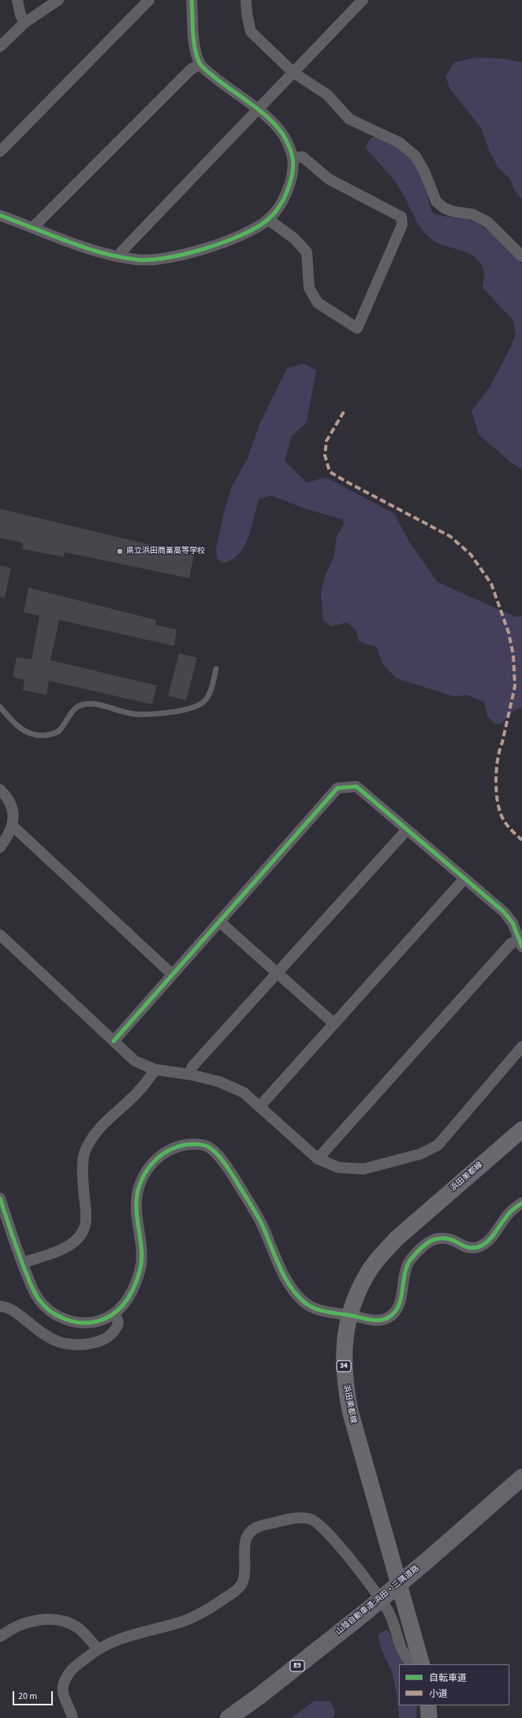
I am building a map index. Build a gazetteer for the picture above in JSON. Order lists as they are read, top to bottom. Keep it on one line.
{"streets":{"highway":["山陰自動車道;浜田・三隅道路","E9"],"main road":["浜田美都線","34"]},"places":["県立浜田商業高等学校"],"legend":["自転車道","小道"],"scale_bar":"20 m"}
